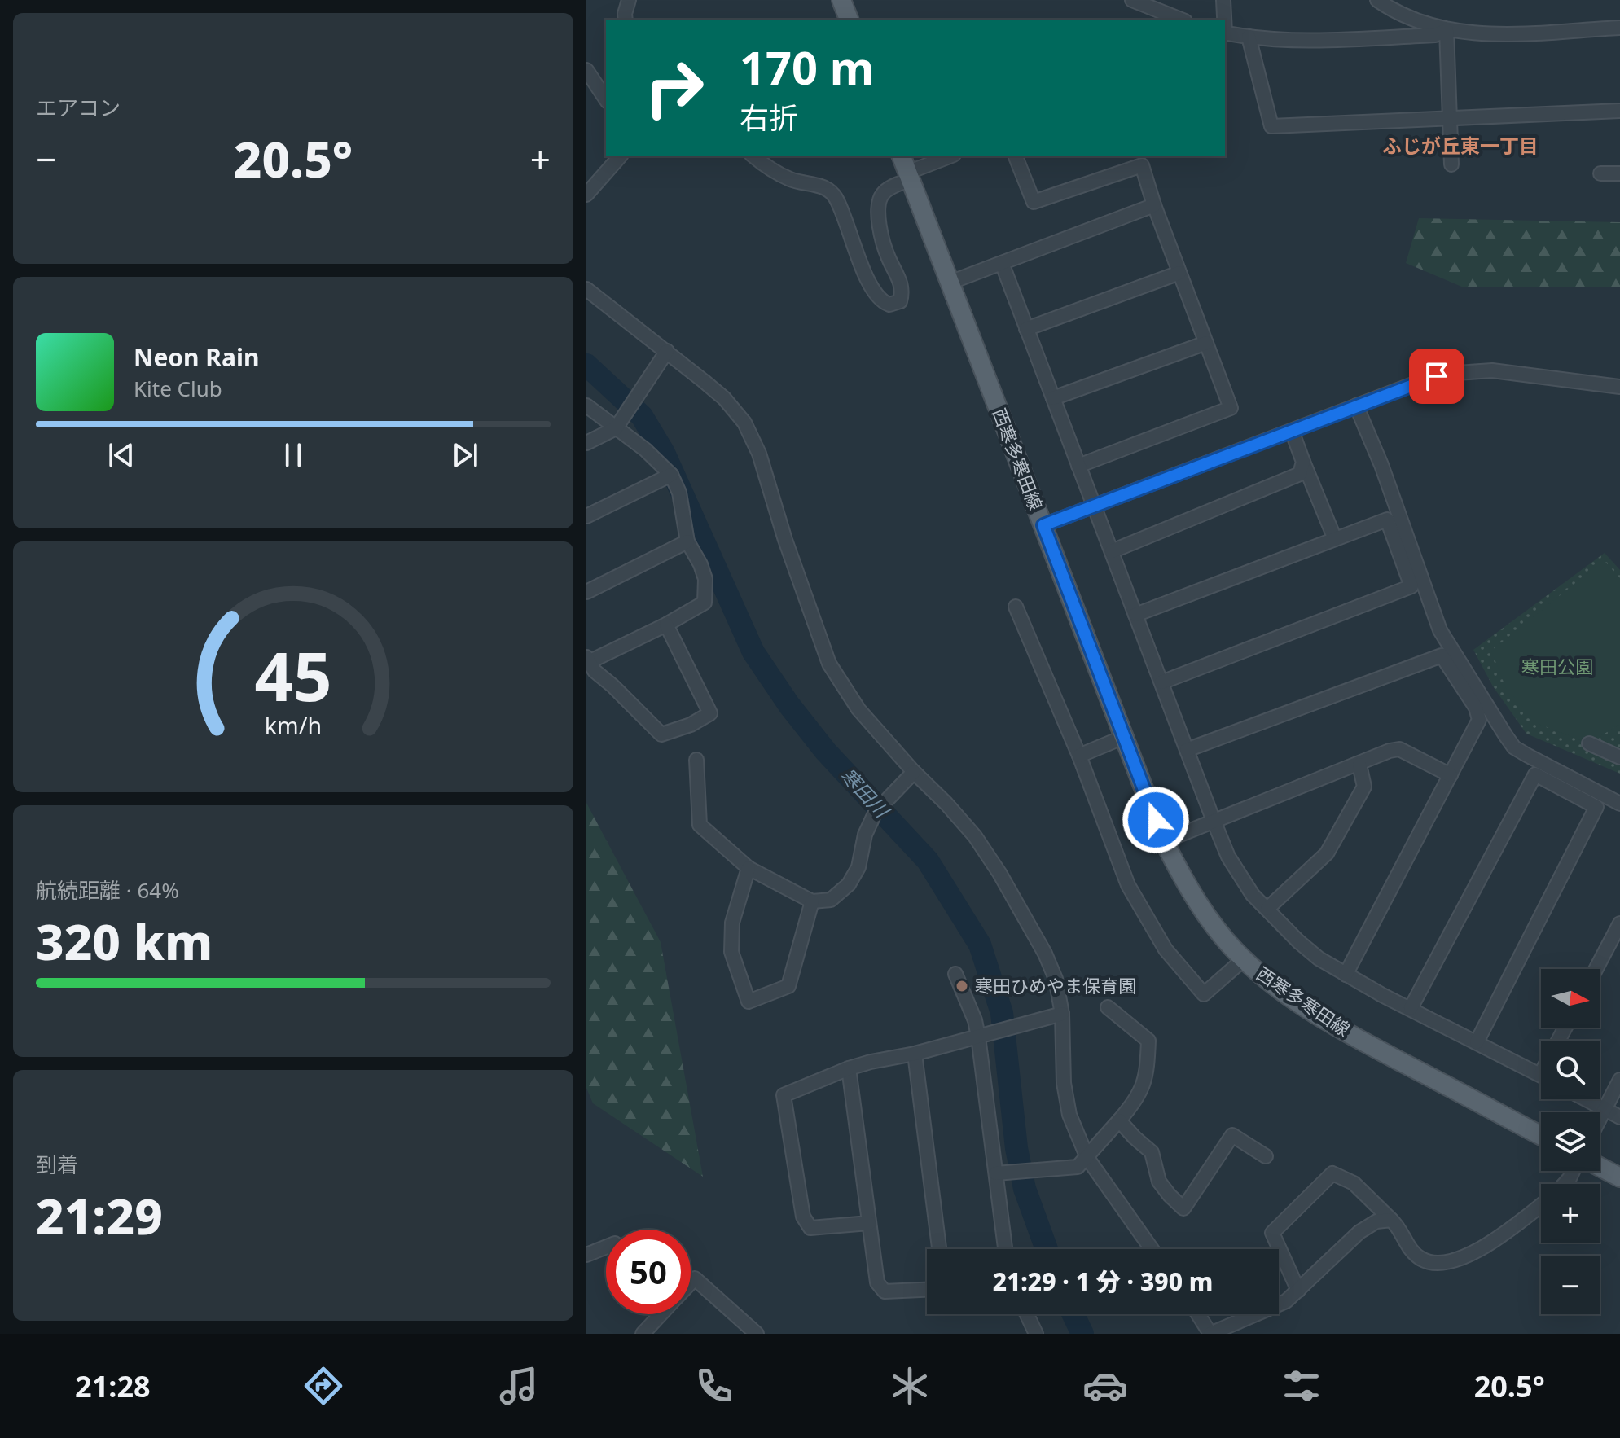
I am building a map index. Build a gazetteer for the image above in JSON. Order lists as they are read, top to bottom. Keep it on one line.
{"streets":{"main road":["西寒多寒田線"]},"districts":["ふじが丘東一丁目"],"water":["寒田川"],"parks":["寒田公園"],"places":["寒田ひめやま保育園"],"north":"right","page":{"tile":["エアコン",["航続距離 · 64%","320 km"],["到着","21:29"]],"turn":["170 m","右折"],"heat":["−","20.5°","+"],"song":["Neon Rain","Kite Club"],"map_buttons":["+","−"],"limit":"50","trip":"21:29 · 1 分 · 390 m","tabs":["21:28","20.5°"],"gauge":["45","km/h"]}}
